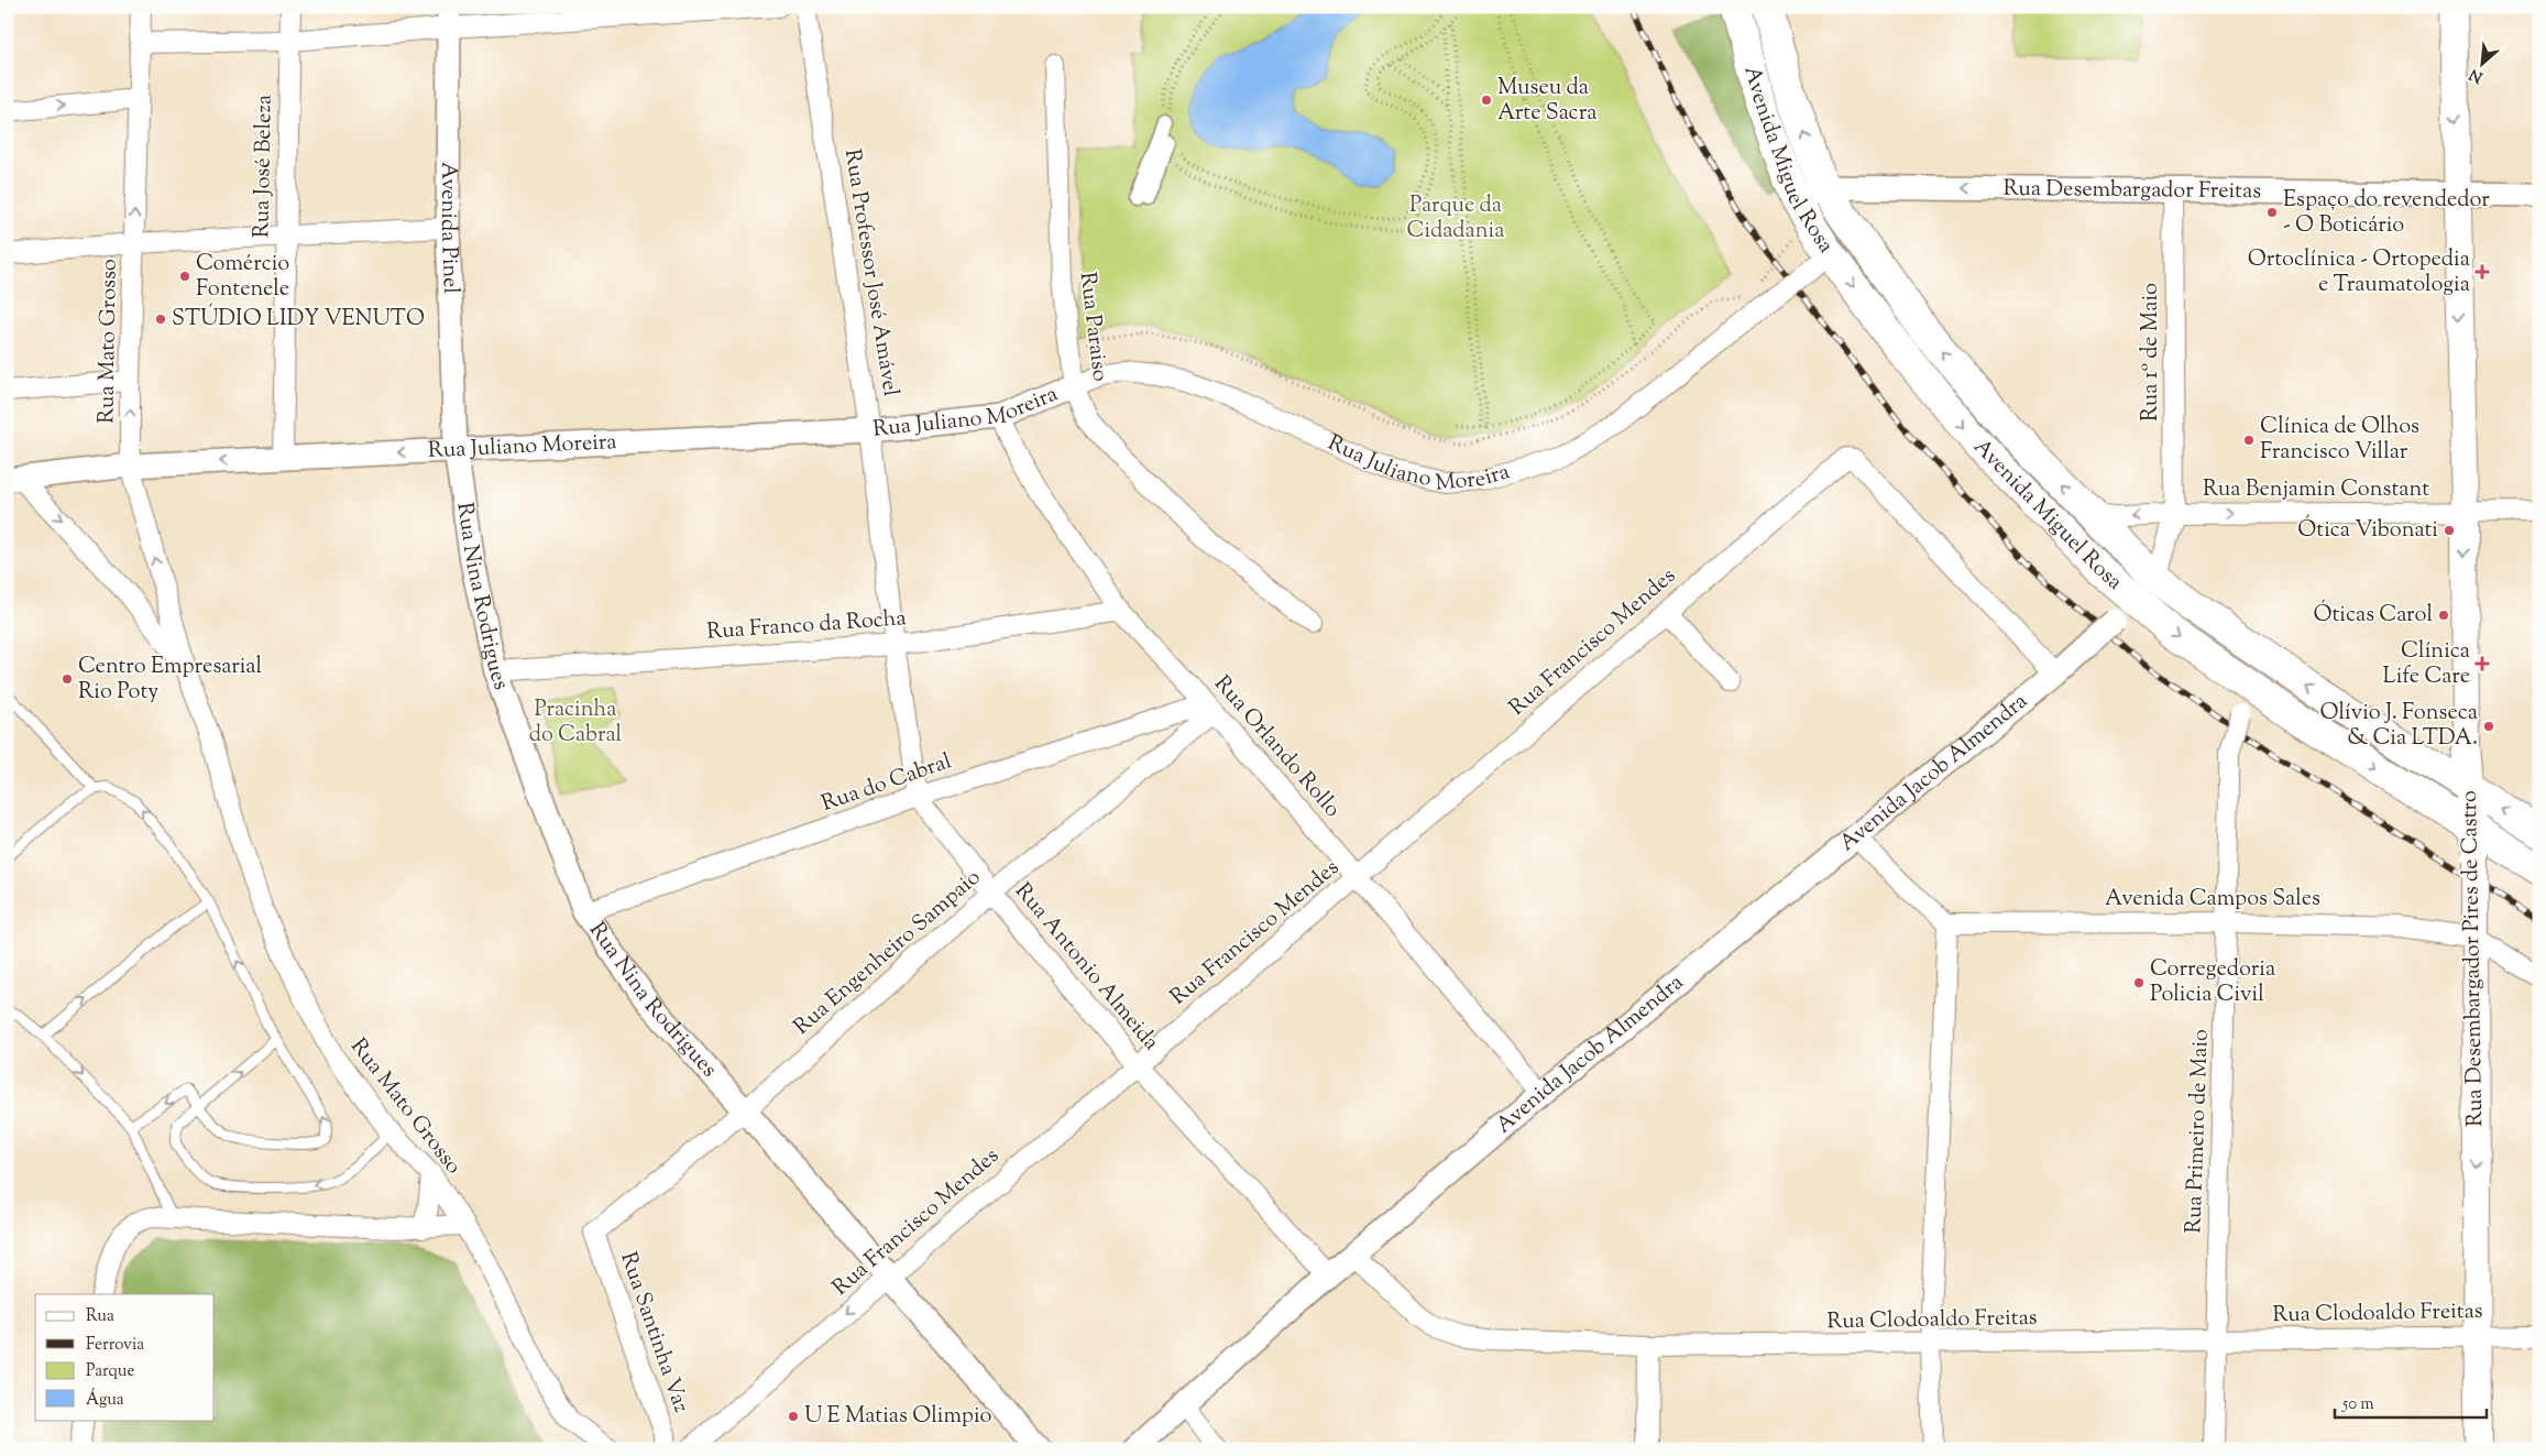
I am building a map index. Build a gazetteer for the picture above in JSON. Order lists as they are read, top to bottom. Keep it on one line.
{"streets":{"main road":["Avenida Miguel Rosa","Rua Desembargador Pires de Castro"],"street":["Rua José Beleza","Rua Desembargador Freitas","Avenida Pinel","Rua Professor José Amável","Rua Paraiso","Rua Mato Grosso","Rua 1º de Maio","Rua Juliano Moreira","Rua Benjamin Constant","Rua Nina Rodrigues","Rua Franco da Rocha","Rua Francisco Mendes","Rua Orlando Rollo","Avenida Jacob Almendra","Rua do Cabral","Avenida Campos Sales","Rua Engenheiro Sampaio","Rua Antonio Almeida","Rua Primeiro de Maio","Rua Clodoaldo Freitas","Rua Santinha Vaz"]},"crossings":[["Avenida Miguel Rosa","Rua Desembargador Freitas"],["Avenida Miguel Rosa","Rua Juliano Moreira"],["Avenida Miguel Rosa","Rua Benjamin Constant"],["Avenida Miguel Rosa","Avenida Jacob Almendra"],["Avenida Miguel Rosa","Rua Desembargador Pires de Castro"],["Avenida Miguel Rosa","Rua Primeiro de Maio"],["Rua José Beleza","Rua Juliano Moreira"],["Rua Desembargador Freitas","Rua 1º de Maio"],["Rua Desembargador Freitas","Rua Desembargador Pires de Castro"],["Avenida Pinel","Rua Juliano Moreira"],["Avenida Pinel","Rua Nina Rodrigues"],["Rua Professor José Amável","Rua Juliano Moreira"],["Rua Professor José Amável","Rua Franco da Rocha"],["Rua Professor José Amável","Rua Antonio Almeida"],["Rua Paraiso","Rua Juliano Moreira"],["Rua Mato Grosso","Rua Juliano Moreira"],["Rua 1º de Maio","Rua Benjamin Constant"],["Rua Juliano Moreira","Rua Nina Rodrigues"],["Rua Juliano Moreira","Rua Orlando Rollo"],["Rua Benjamin Constant","Rua Desembargador Pires de Castro"],["Rua Nina Rodrigues","Rua Franco da Rocha"],["Rua Nina Rodrigues","Rua Francisco Mendes"],["Rua Nina Rodrigues","Rua do Cabral"],["Rua Nina Rodrigues","Rua Engenheiro Sampaio"],["Rua Franco da Rocha","Rua Orlando Rollo"],["Rua Franco da Rocha","Rua Antonio Almeida"],["Rua Francisco Mendes","Rua Orlando Rollo"],["Rua Francisco Mendes","Avenida Jacob Almendra"],["Rua Francisco Mendes","Rua Antonio Almeida"],["Rua Orlando Rollo","Avenida Jacob Almendra"],["Rua Orlando Rollo","Rua do Cabral"],["Rua Orlando Rollo","Rua Engenheiro Sampaio"],["Avenida Jacob Almendra","Rua Antonio Almeida"],["Avenida Jacob Almendra","Rua Clodoaldo Freitas"],["Rua do Cabral","Rua Engenheiro Sampaio"],["Rua do Cabral","Rua Antonio Almeida"],["Avenida Campos Sales","Rua Desembargador Pires de Castro"],["Avenida Campos Sales","Rua Primeiro de Maio"],["Rua Engenheiro Sampaio","Rua Antonio Almeida"],["Rua Engenheiro Sampaio","Rua Santinha Vaz"],["Rua Desembargador Pires de Castro","Rua Clodoaldo Freitas"],["Rua Primeiro de Maio","Rua Clodoaldo Freitas"]],"one_way":["Rua Desembargador Freitas","Rua Desembargador Pires de Castro"],"parks":["Parque da Cidadania","Pracinha do Cabral"],"places":{"other":["Museu da Arte Sacra","Espaço do revendedor - O Boticário","Comércio Fontenele","STÚDIO LIDY VENUTO","Clínica de Olhos Francisco Villar","Ótica Vibonati","Óticas Carol","Centro Empresarial Rio Poty","Olívio J. Fonseca & Cia LTDA.","Corregedoria Policia Civil","U E Matias Olimpio"],"health":["Ortoclínica - Ortopedia e Traumatologia","Clínica Life Care"]},"legend":["Rua","Ferrovia","Parque","Água"],"scale_bar":"50 m","north":"bottom left"}
